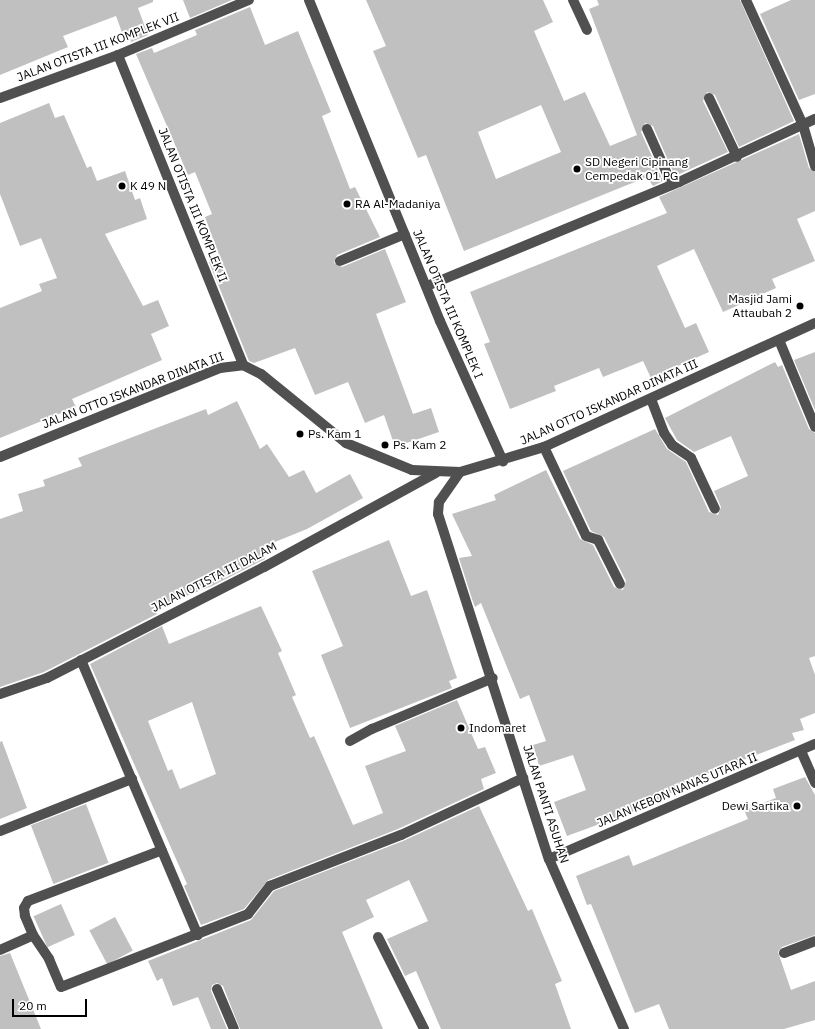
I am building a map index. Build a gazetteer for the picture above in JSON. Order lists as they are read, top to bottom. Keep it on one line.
{"streets":{"street":["JALAN OTISTA III KOMPLEK VII","JALAN OTISTA III KOMPLEK II","JALAN OTISTA III KOMPLEK I","JALAN OTTO ISKANDAR DINATA III","JALAN OTISTA III DALAM","JALAN KEBON NANAS UTARA II","JALAN PANTI ASUHAN"]},"crossings":[["JALAN OTISTA III KOMPLEK VII","JALAN OTISTA III KOMPLEK II"],["JALAN OTISTA III KOMPLEK II","JALAN OTTO ISKANDAR DINATA III"],["JALAN OTISTA III KOMPLEK I","JALAN OTTO ISKANDAR DINATA III"],["JALAN OTTO ISKANDAR DINATA III","JALAN OTISTA III DALAM"],["JALAN OTTO ISKANDAR DINATA III","JALAN PANTI ASUHAN"],["JALAN KEBON NANAS UTARA II","JALAN PANTI ASUHAN"]],"places":["SD Negeri Cipinang Cempedak 01 PG","K 49 N","RA Al-Madaniya","Masjid Jami Attaubah 2","Ps. Kam 1","Ps. Kam 2","Indomaret","Dewi Sartika"],"scale_bar":"20 m"}
